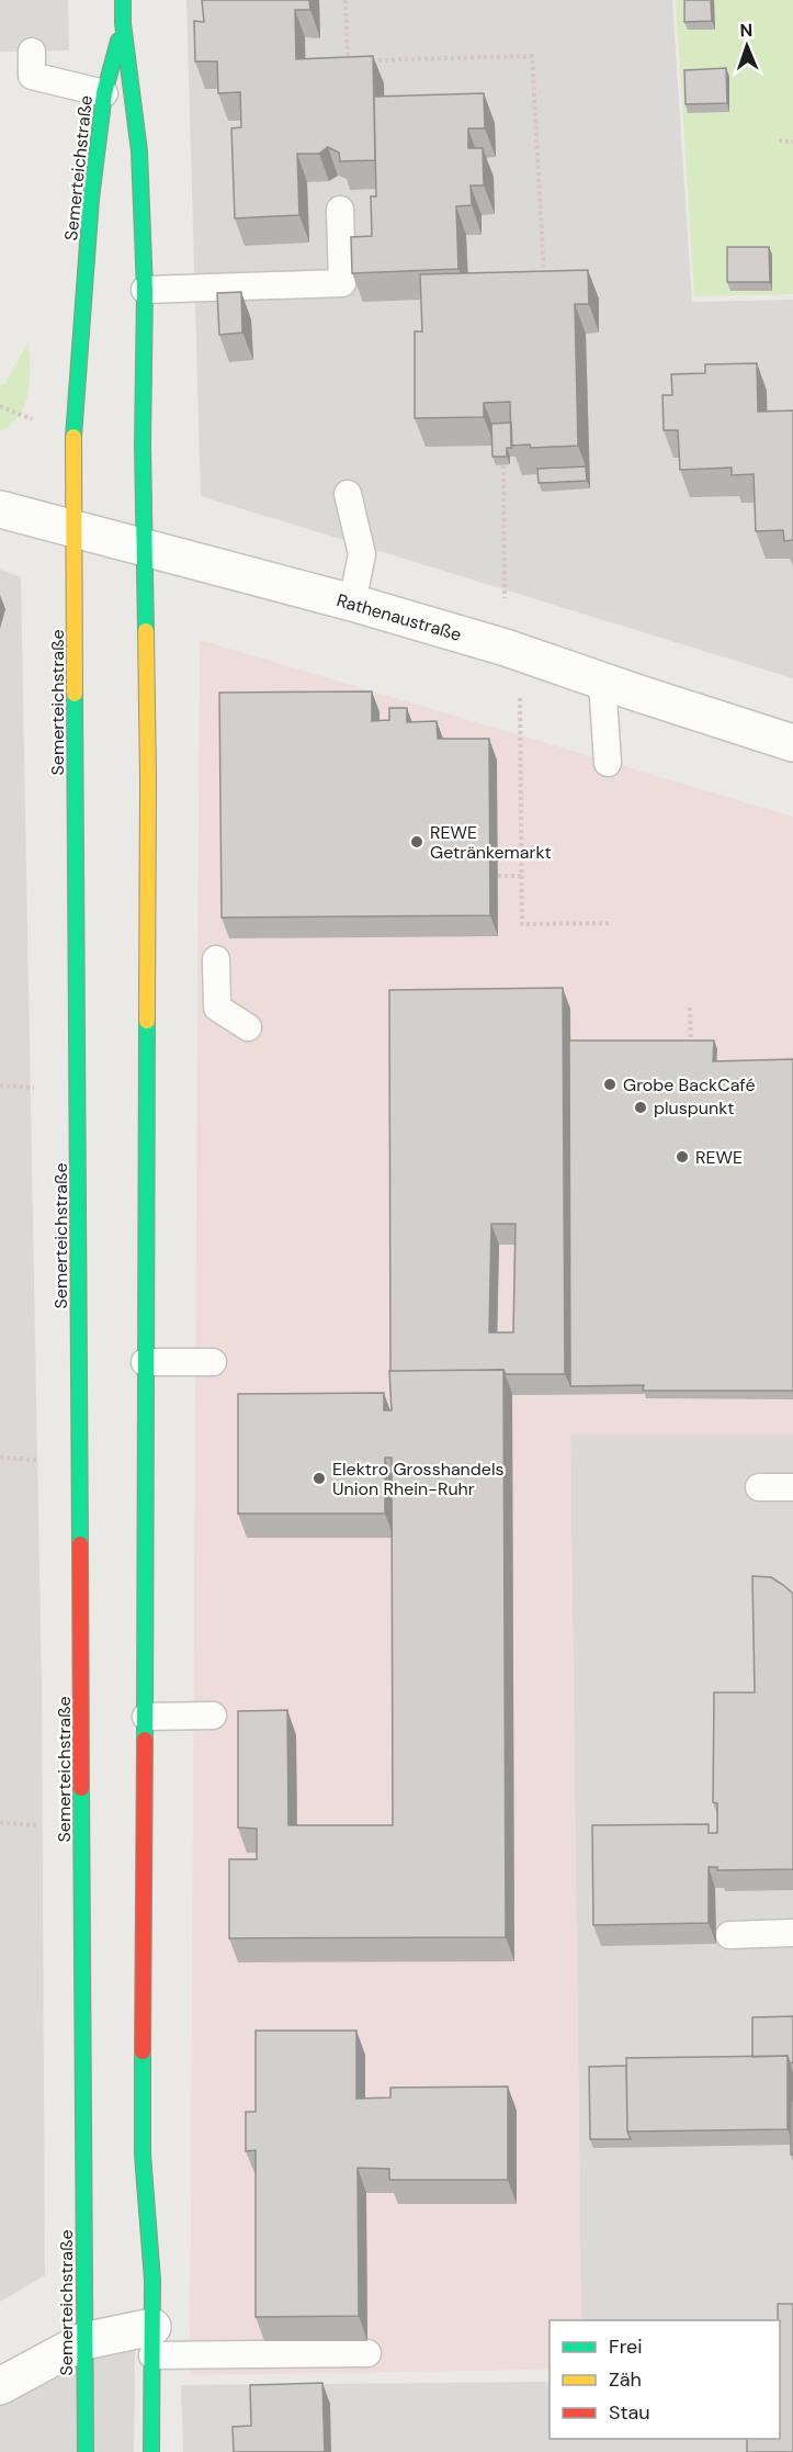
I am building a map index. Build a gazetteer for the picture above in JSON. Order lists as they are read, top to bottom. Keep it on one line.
{"streets":{"main road":["Semerteichstraße"],"street":["Rathenaustraße"]},"crossings":[["Semerteichstraße","Rathenaustraße"]],"places":["REWE Getränkemarkt","Grobe BackCafé","pluspunkt","REWE","Elektro Grosshandels Union Rhein-Ruhr"],"legend":["Frei","Zäh","Stau"],"north":"top"}
